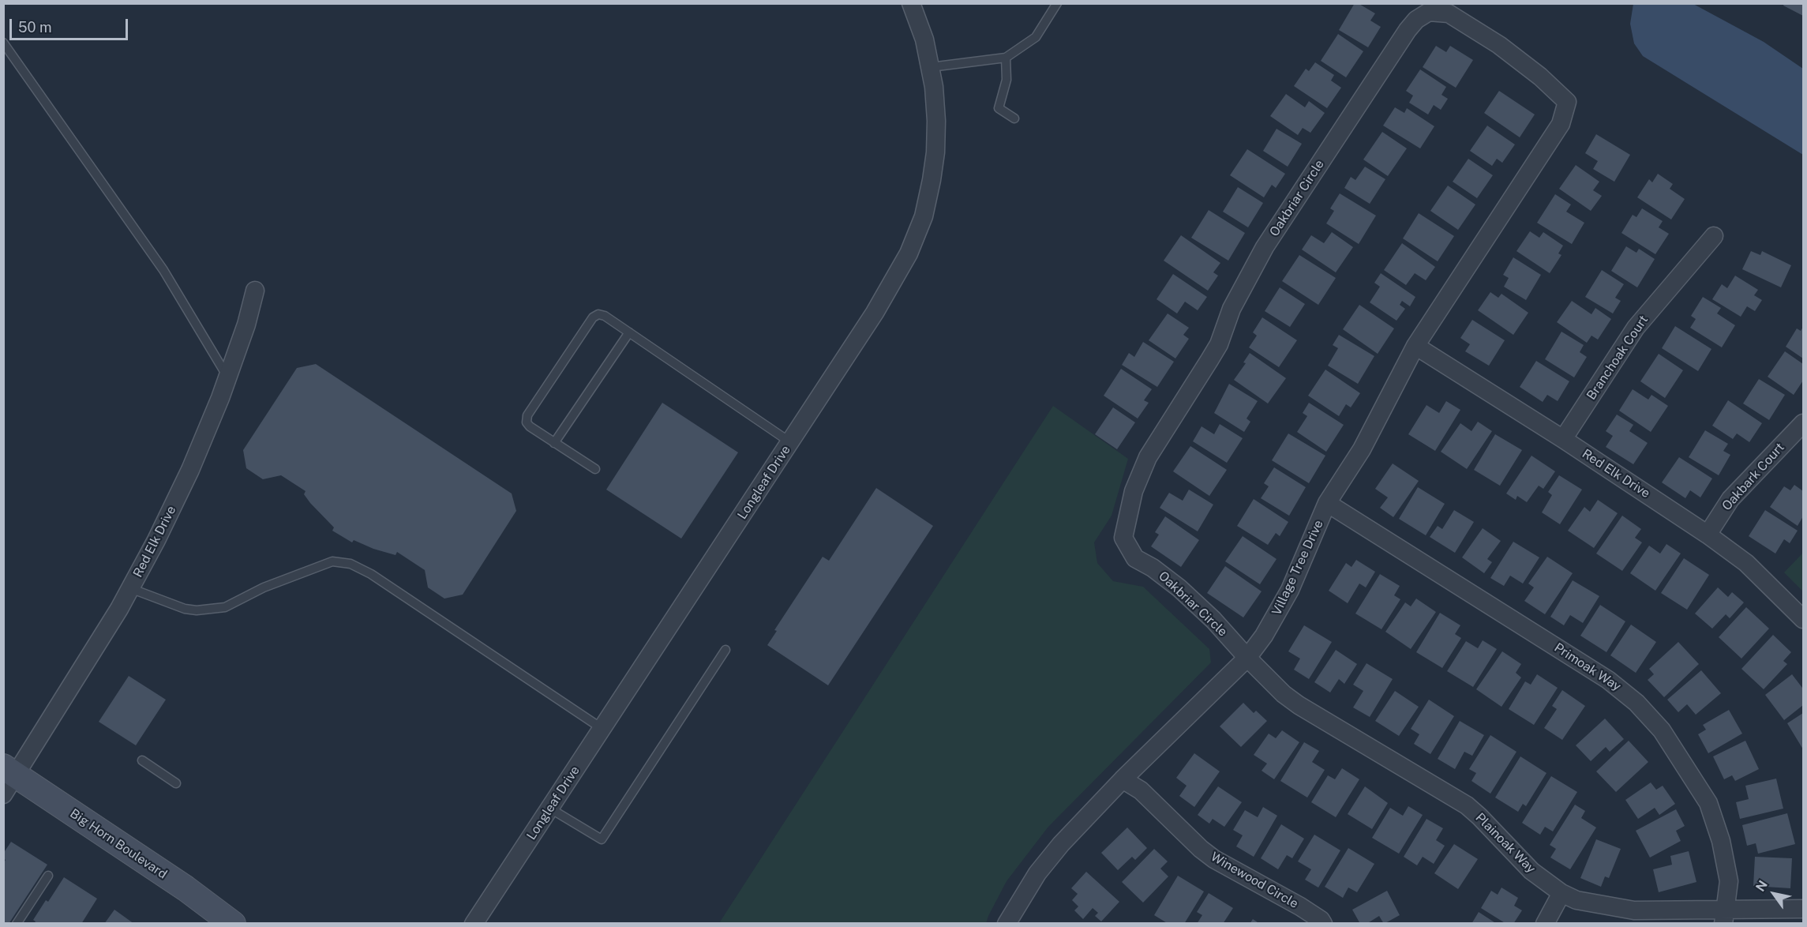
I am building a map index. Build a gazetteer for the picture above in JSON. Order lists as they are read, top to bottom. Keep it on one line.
{"streets":{"main road":["Big Horn Boulevard"],"street":["Oakbriar Circle","Branchoak Court","Red Elk Drive","Oakbark Court","Longleaf Drive","Village Tree Drive","Primoak Way","Plainoak Way","Winewood Circle"]},"crossings":[["Oakbriar Circle","Village Tree Drive"],["Oakbriar Circle","Plainoak Way"],["Branchoak Court","Red Elk Drive"],["Red Elk Drive","Oakbark Court"],["Red Elk Drive","Village Tree Drive"],["Red Elk Drive","Big Horn Boulevard"],["Village Tree Drive","Primoak Way"],["Village Tree Drive","Plainoak Way"],["Village Tree Drive","Winewood Circle"],["Primoak Way","Plainoak Way"]],"scale_bar":"50 m","north":"top left"}
